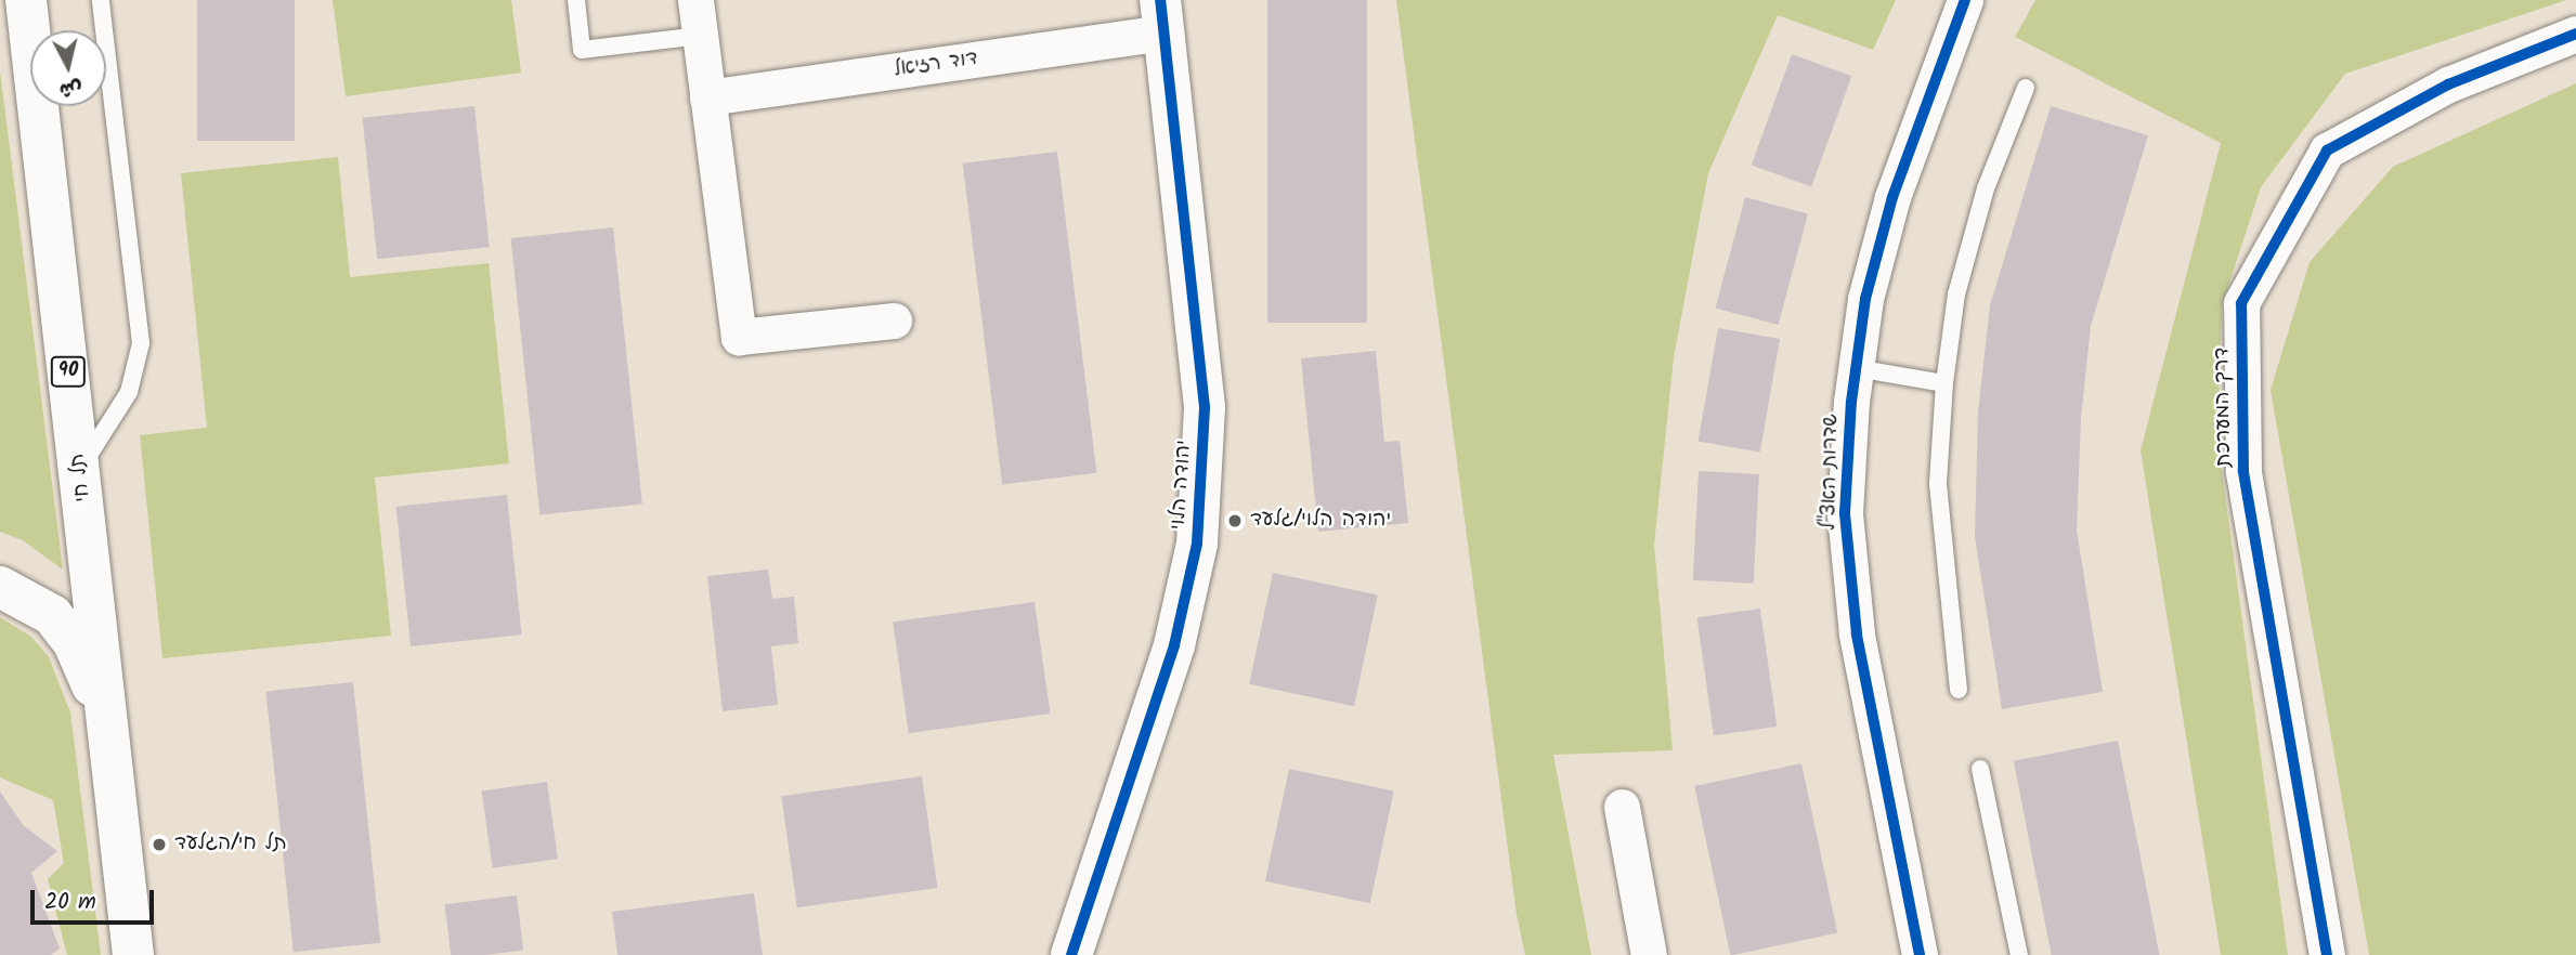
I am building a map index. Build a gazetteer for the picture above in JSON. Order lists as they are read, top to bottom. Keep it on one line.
{"streets":{"main road":["90","תל חי","יהודה הלוי"],"street":["דוד רזיאל","דרך המערכת","שדרות האצ\"ל"]},"crossings":[["דוד רזיאל","יהודה הלוי"]],"places":["יהודה הלוי/גלעד","תל חי/הגלעד"],"scale_bar":"20 m","north":"bottom"}
